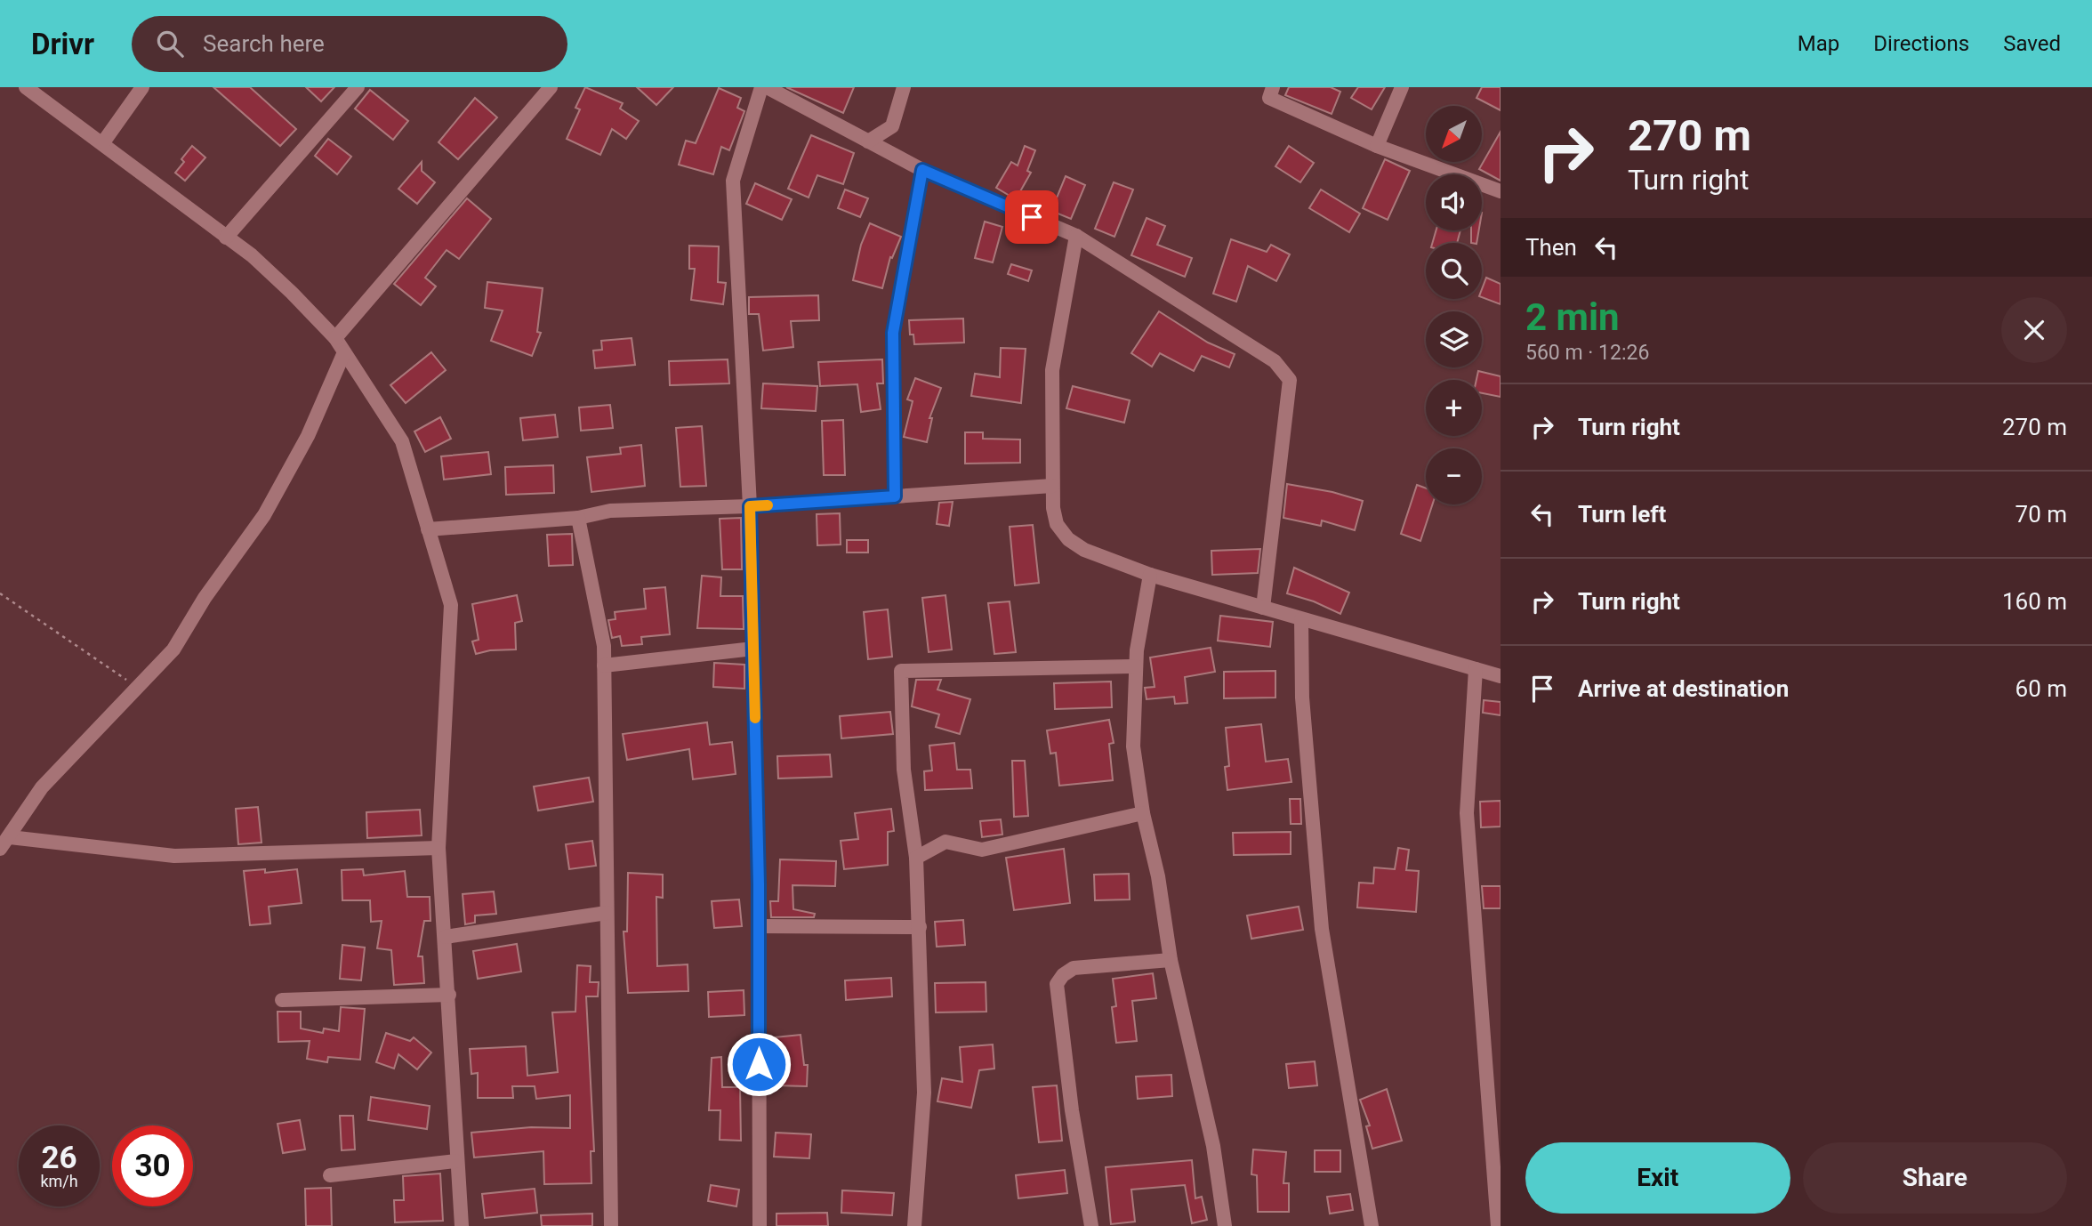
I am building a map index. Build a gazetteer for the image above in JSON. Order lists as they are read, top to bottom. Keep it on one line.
{"north":"bottom left","page":{"header":"Drivr","search":"Search here","nav":["Map","Directions","Saved"],"turn":["270 m","Turn right"],"map_buttons":["+","−"],"then":"Then","heading":["2 min","560 m · 12:26"],"list":[{"name":"Turn right","value":"270 m"},{"name":"Turn left","value":"70 m"},{"name":"Turn right","value":"160 m"},{"name":"Arrive at destination","value":"60 m"}],"speed":"26 km/h","limit":"30","buttons":["Exit","Share"]}}
